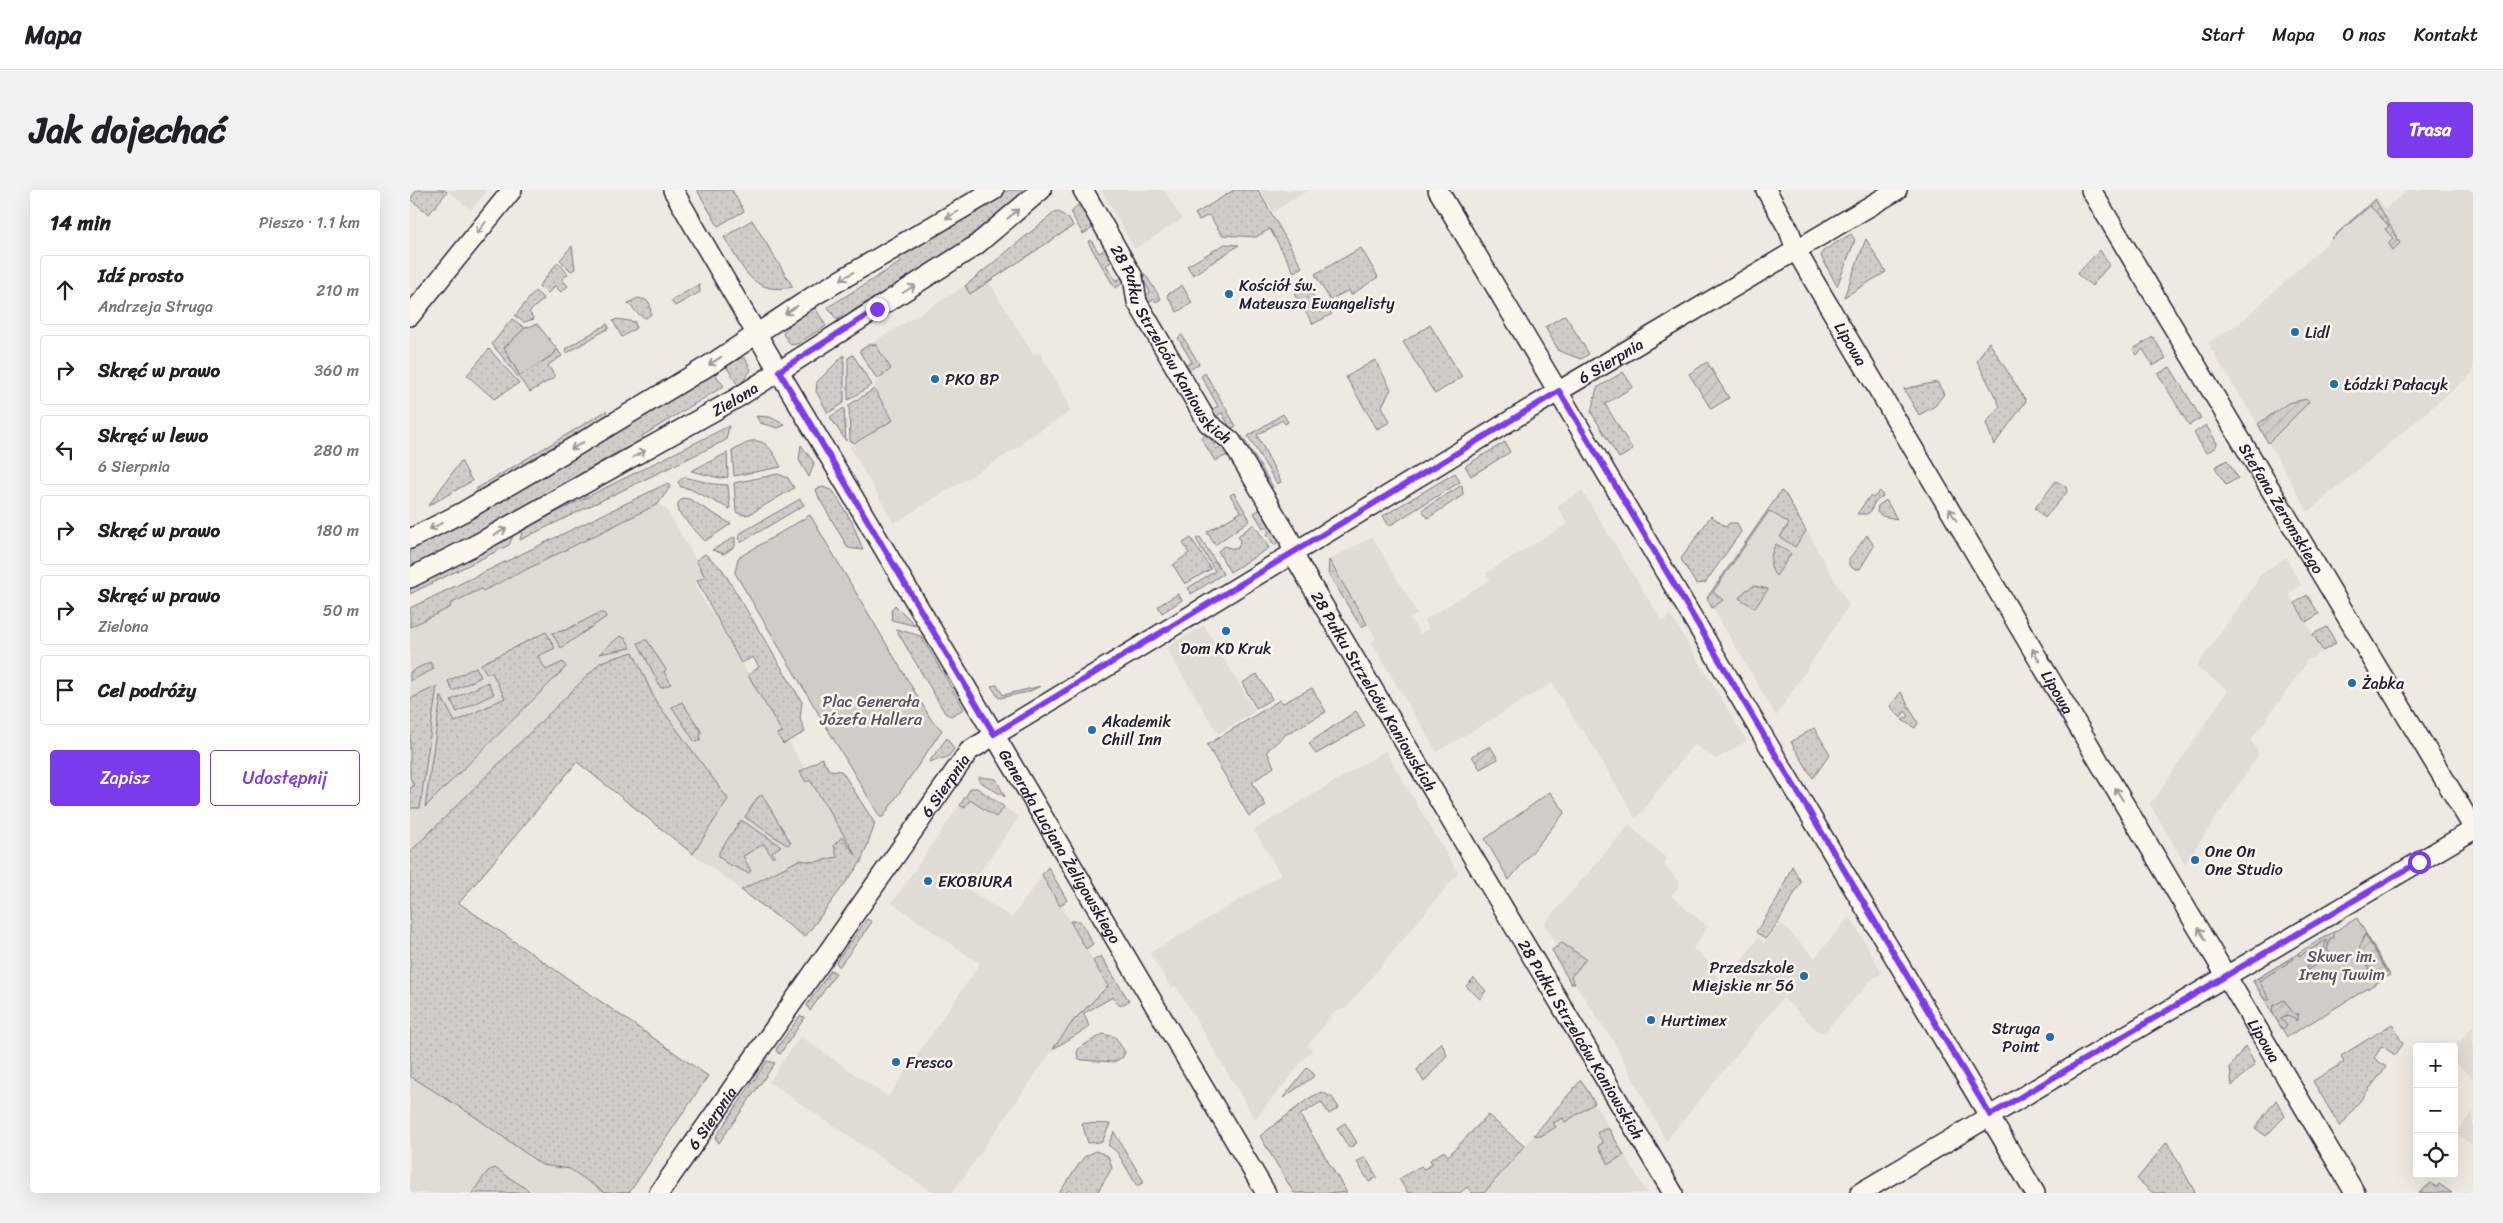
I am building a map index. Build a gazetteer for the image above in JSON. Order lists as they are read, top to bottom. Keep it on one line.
{"streets":{"street":["28 Pułku Strzelców Kaniowskich","Lipowa","6 Sierpnia","Zielona","Stefana Żeromskiego","Generała Lucjana Żeligowskiego"]},"crossings":[["28 Pułku Strzelców Kaniowskich","6 Sierpnia"],["Lipowa","6 Sierpnia"],["6 Sierpnia","Generała Lucjana Żeligowskiego"],["Zielona","Generała Lucjana Żeligowskiego"]],"one_way":["Lipowa"],"parks":["Plac Generała Józefa Hallera","Skwer im. Ireny Tuwim"],"places":["Kościół św. Mateusza Ewangelisty","Lidl","PKO BP","Łódzki Pałacyk","Dom KD Kruk","Żabka","Akademik Chill Inn","One On One Studio","EKOBIURA","Przedszkole Miejskie nr 56","Hurtimex","Struga Point","Fresco"],"page":{"header":"Mapa","nav":["Start","Mapa","O nas","Kontakt"],"title":"Jak dojechać","buttons":["Trasa",["Zapisz","Udostępnij"]],"heading":["14 min","Pieszo · 1.1 km"],"list":[["Idź prosto","Andrzeja Struga","210 m"],["Skręć w prawo","360 m"],["Skręć w lewo","6 Sierpnia","280 m"],["Skręć w prawo","180 m"],["Skręć w prawo","Zielona","50 m"],"Cel podróży"],"map_buttons":["+","−"]}}
